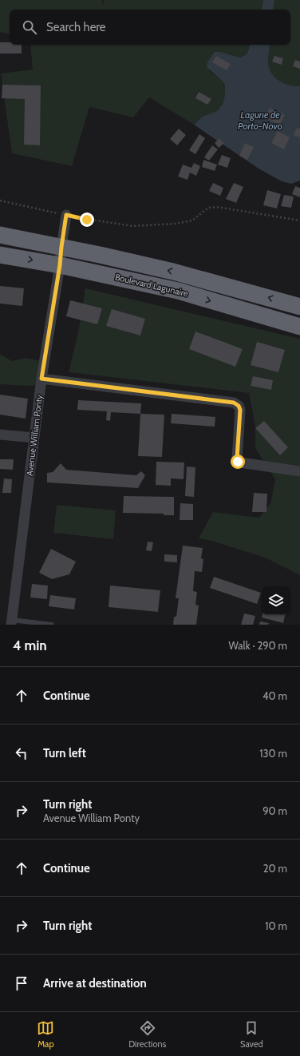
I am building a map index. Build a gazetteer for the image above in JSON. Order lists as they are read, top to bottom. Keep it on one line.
{"streets":{"highway":["Boulevard Lagunaire"],"street":["Avenue William Ponty"]},"crossings":[["Boulevard Lagunaire","Avenue William Ponty"]],"water":["Lagune de Porto-Novo"],"page":{"search":"Search here","heading":["4 min","Walk · 290 m"],"list":[["Continue","40 m"],["Turn left","130 m"],["Turn right","Avenue William Ponty","90 m"],["Continue","20 m"],["Turn right","10 m"],"Arrive at destination"],"nav":["Map","Directions","Saved"]}}
